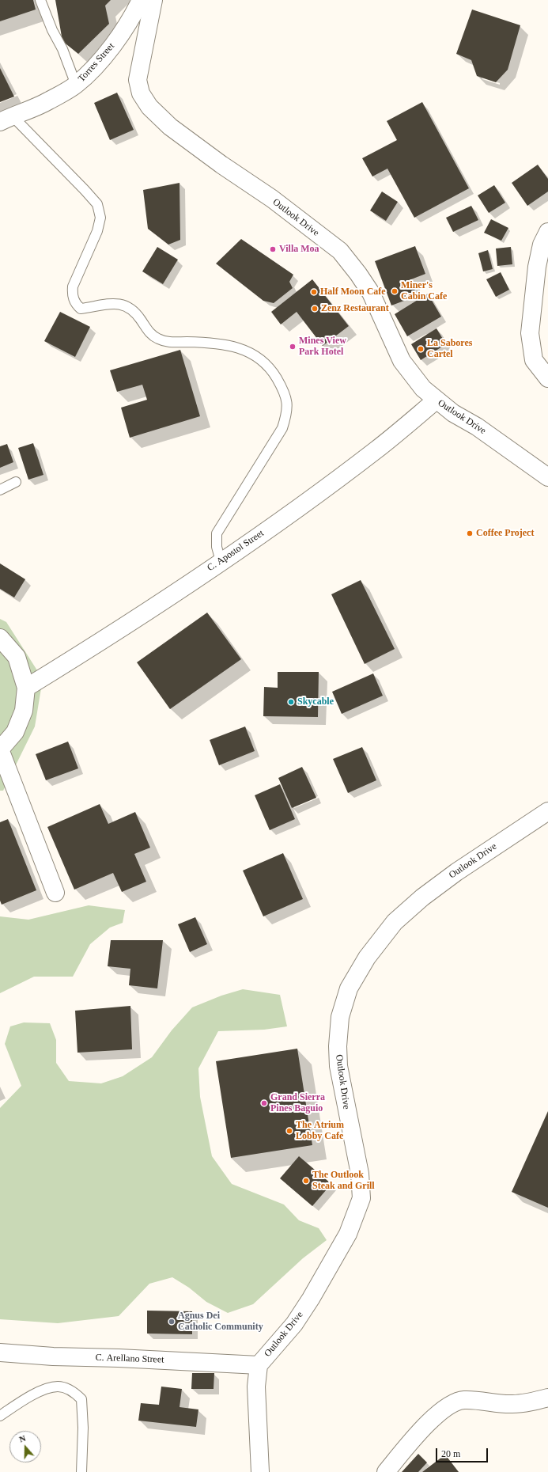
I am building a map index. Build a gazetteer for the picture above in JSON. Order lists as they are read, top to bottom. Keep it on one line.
{"streets":{"street":["Torres Street","Outlook Drive","C. Apostol Street","C. Arellano Street"]},"crossings":[["Outlook Drive","C. Apostol Street"],["Outlook Drive","C. Arellano Street"]],"places":["Villa Moa","Miner's Cabin Cafe","Half Moon Cafe","Zenz Restaurant","Mines View Park Hotel","La Sabores Cartel","Coffee Project","Skycable","Grand Sierra Pines Baguio","The Atrium Lobby Cafe","The Outlook Steak and Grill","Agnus Dei Catholic Community"],"scale_bar":"20 m","north":"top"}
